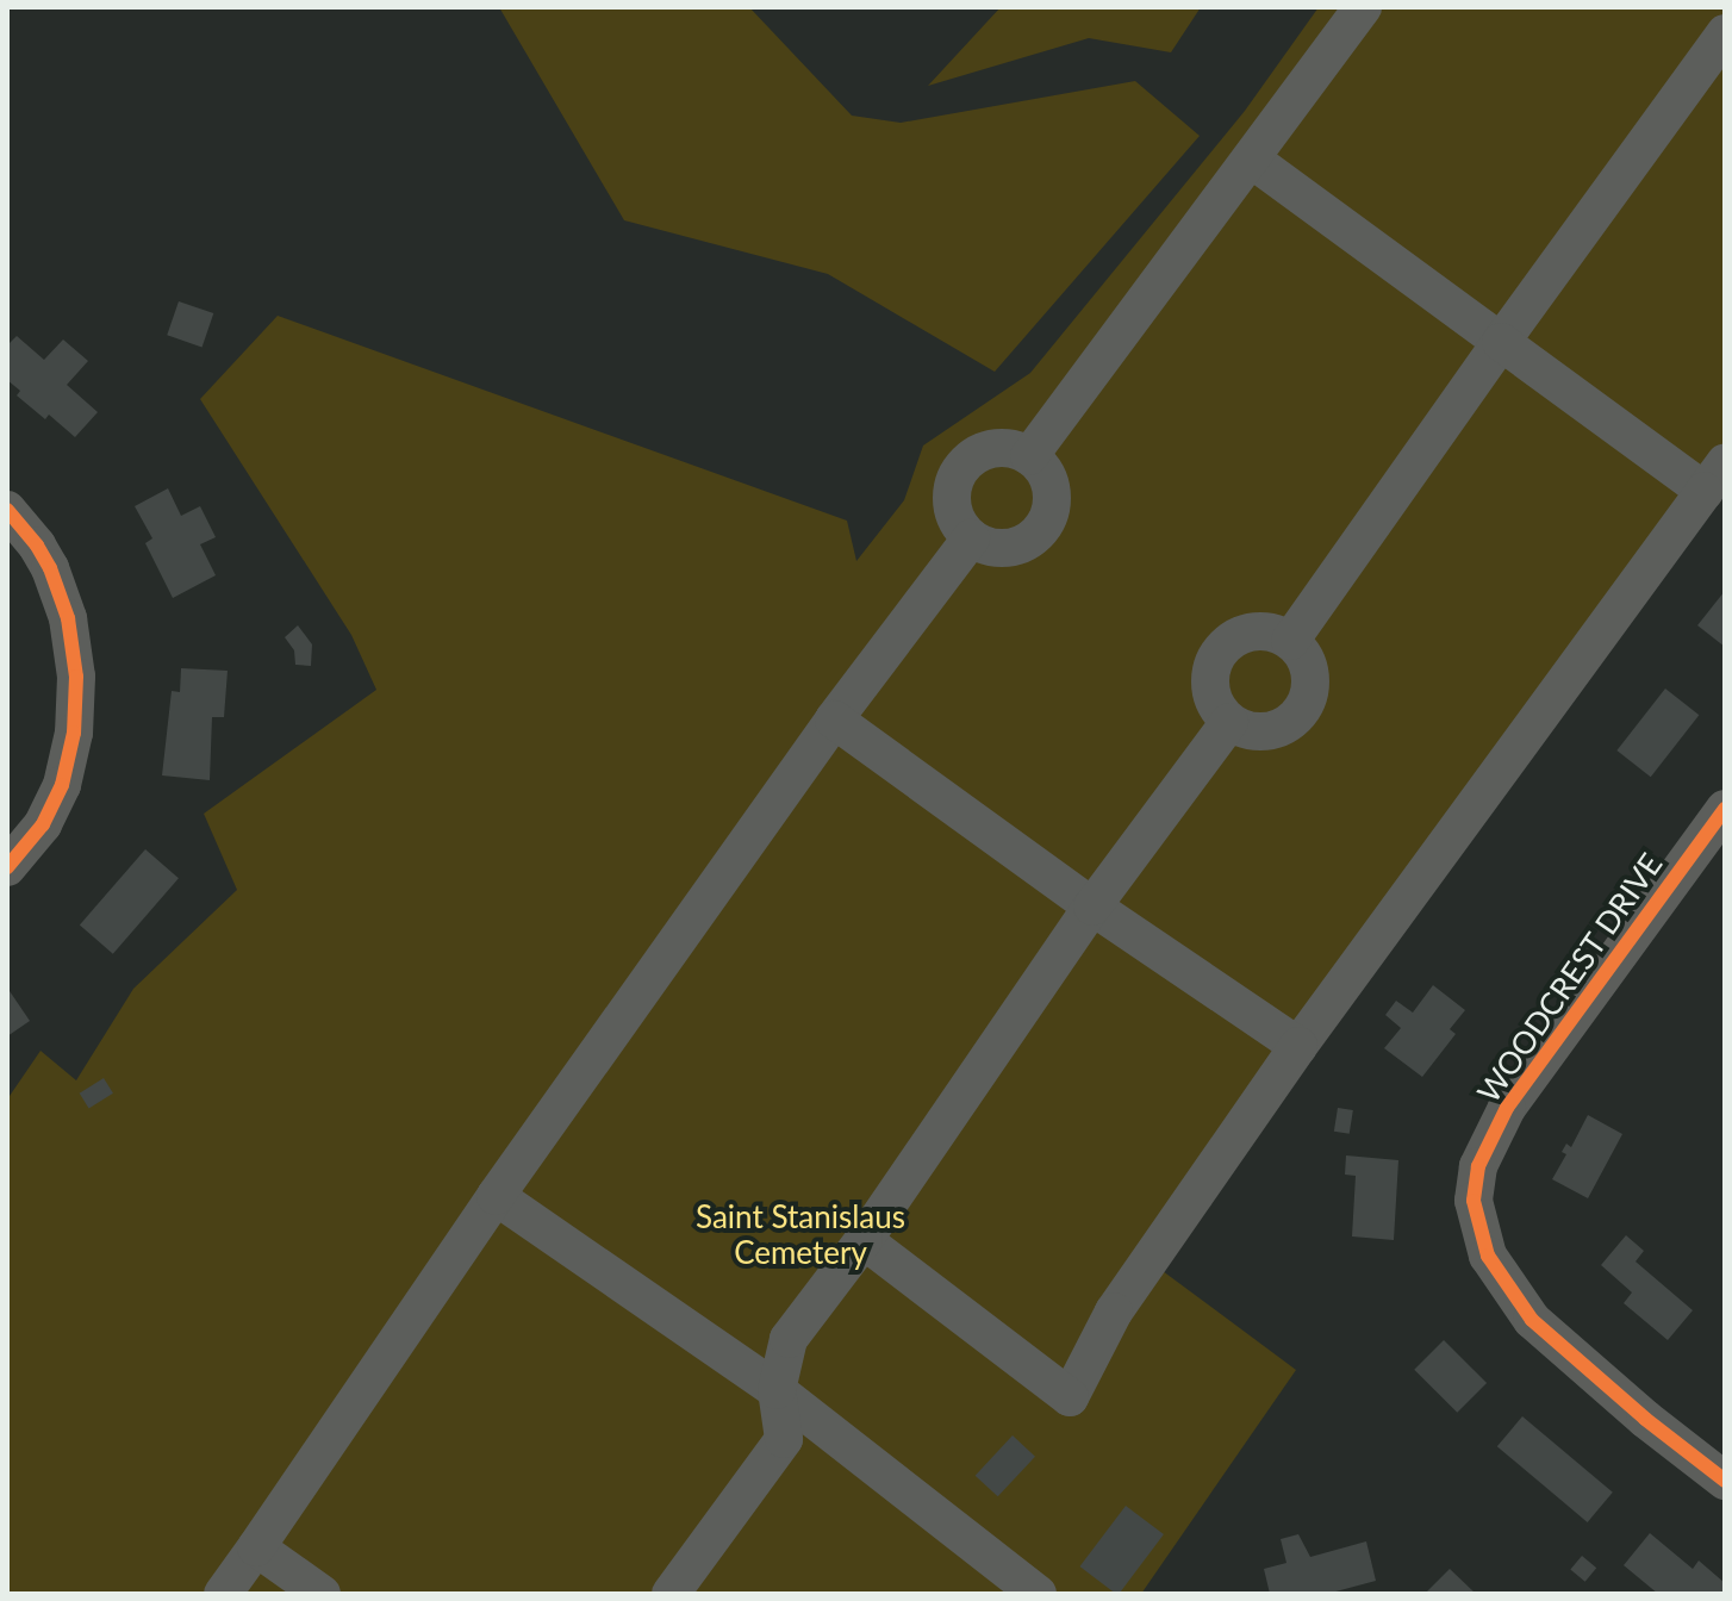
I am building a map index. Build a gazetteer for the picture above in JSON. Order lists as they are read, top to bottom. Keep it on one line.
{"streets":{"street":["WOODCREST DRIVE"]},"parks":["Saint Stanislaus Cemetery"]}
